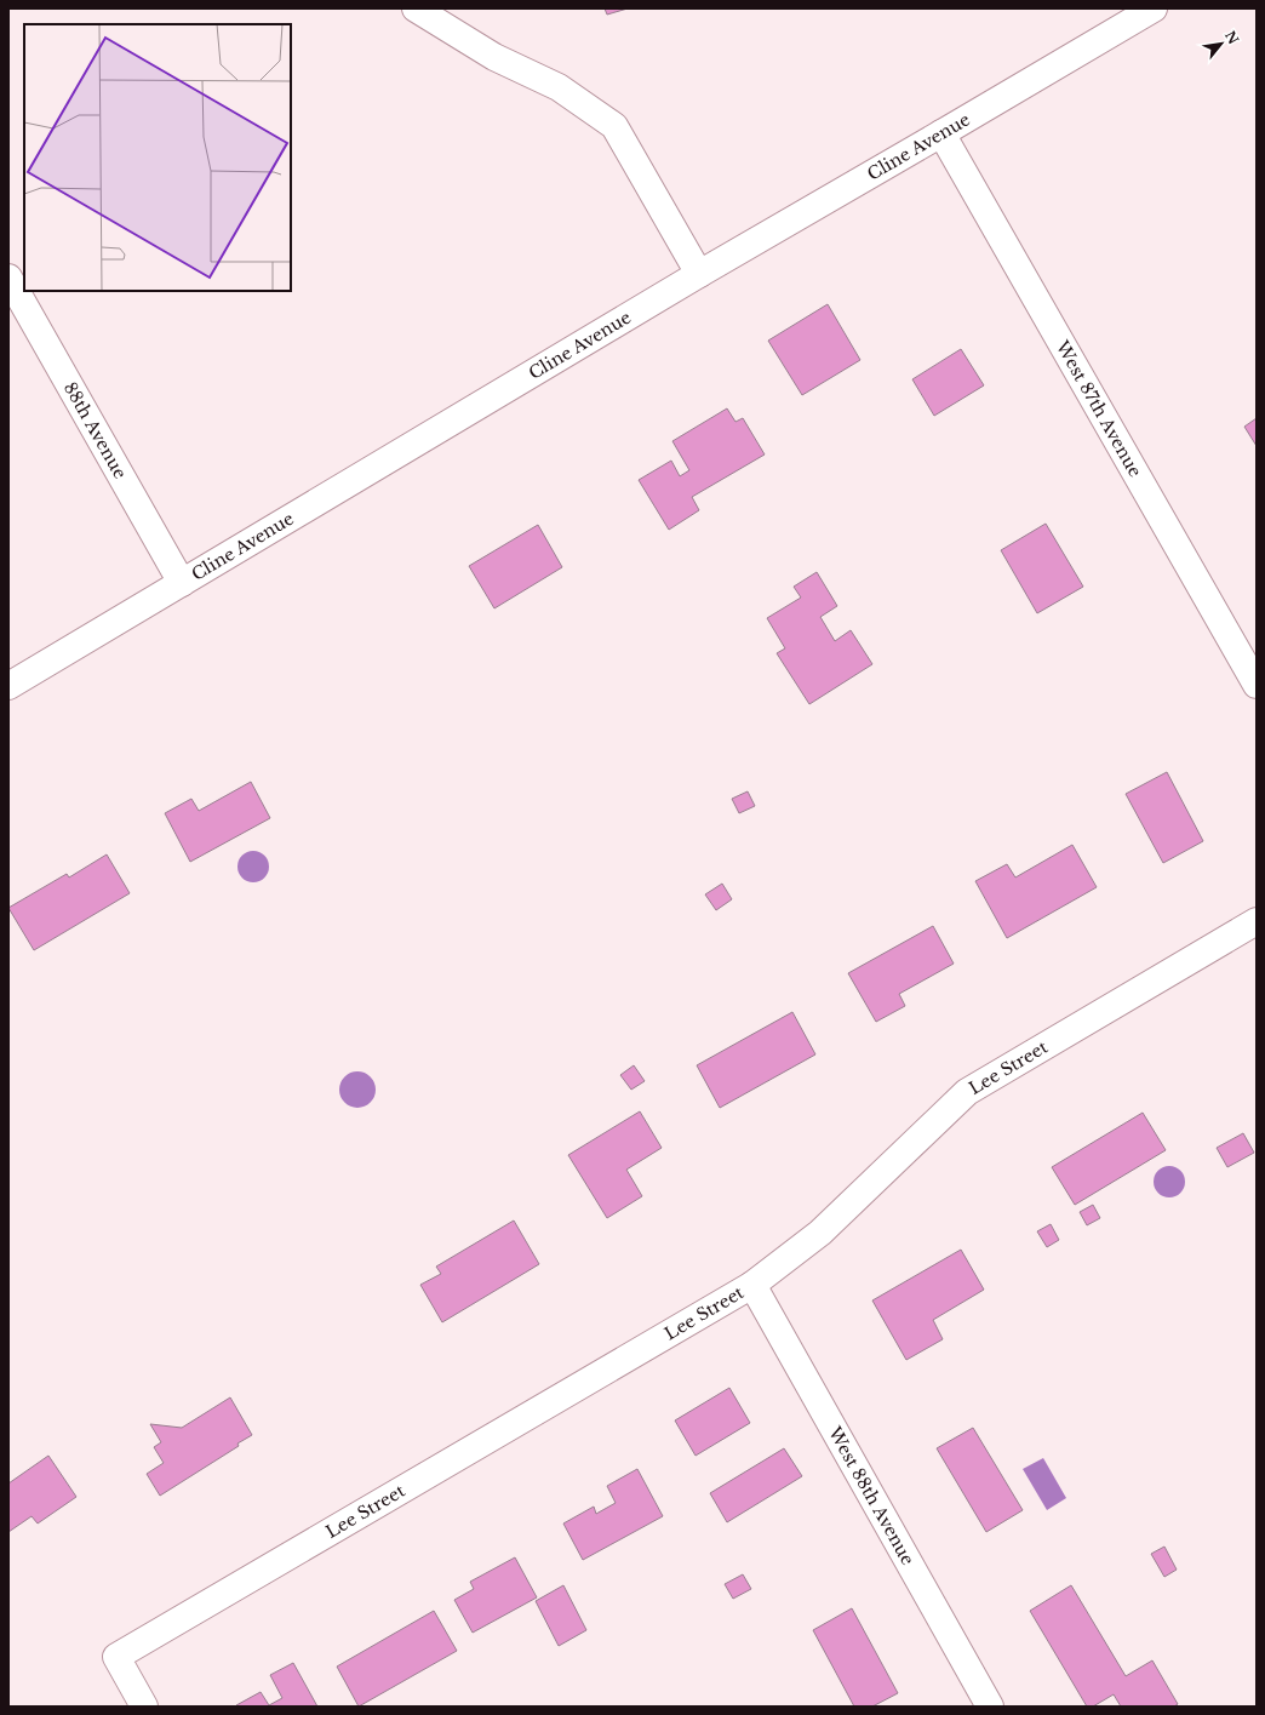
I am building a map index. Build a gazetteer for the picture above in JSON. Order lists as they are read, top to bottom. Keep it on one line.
{"streets":{"street":["Cline Avenue","West 87th Avenue","88th Avenue","Lee Street","West 88th Avenue"]},"crossings":[["Cline Avenue","West 87th Avenue"],["Cline Avenue","88th Avenue"],["Lee Street","West 88th Avenue"]],"north":"top right"}
